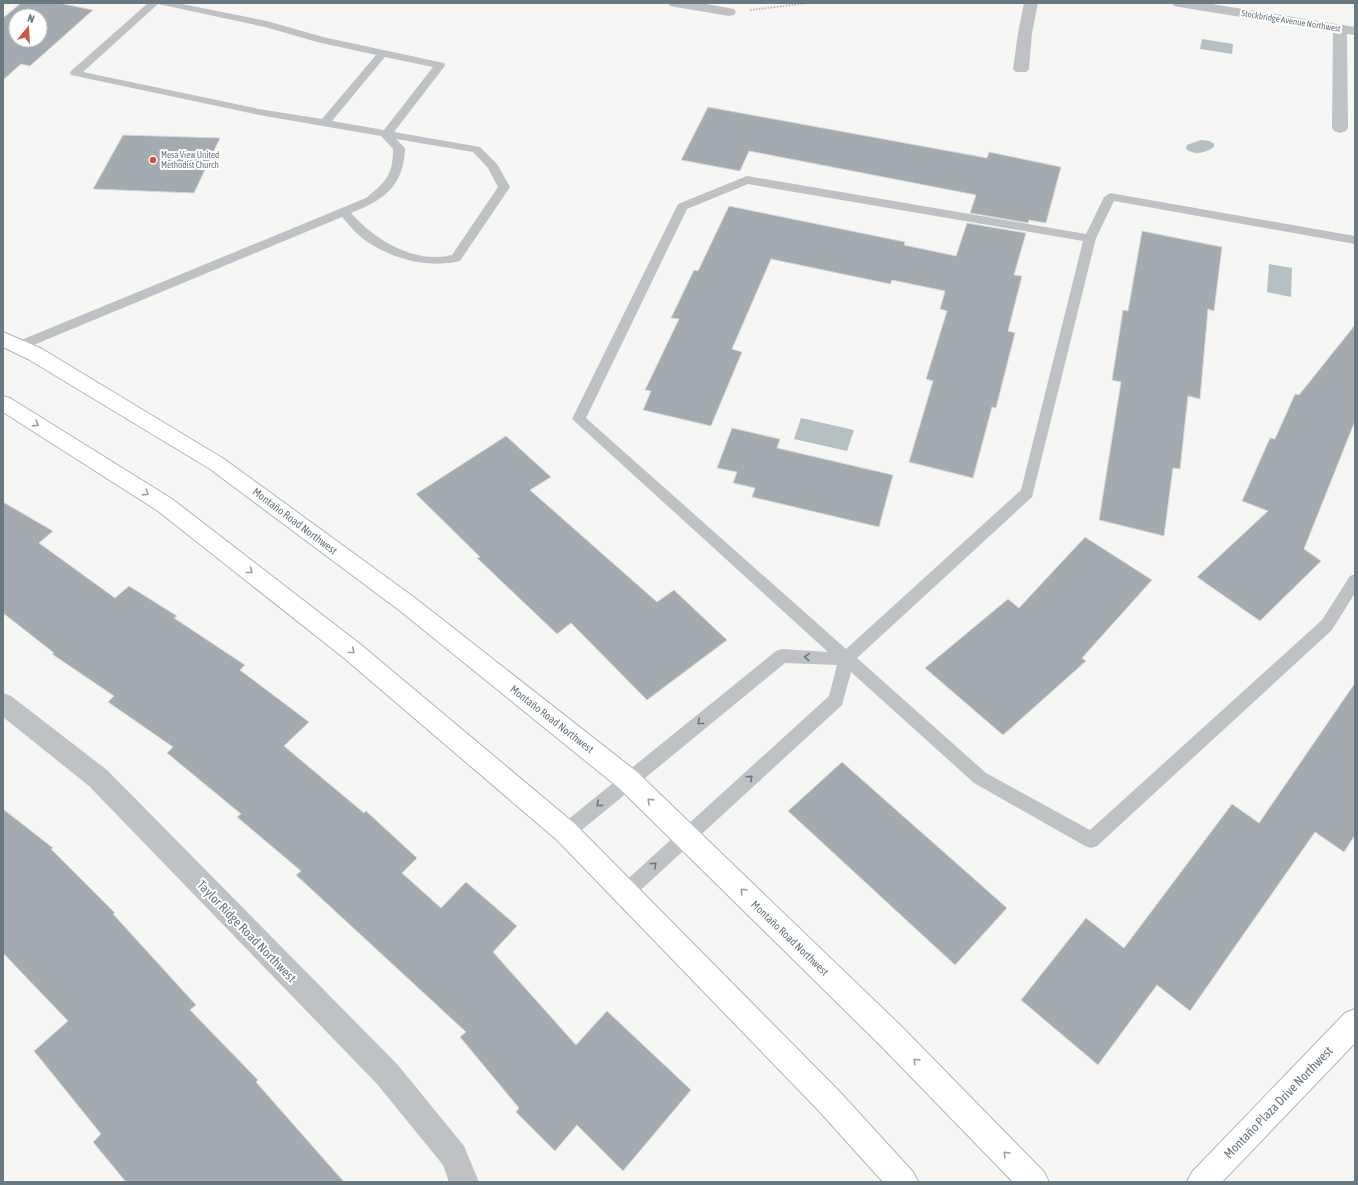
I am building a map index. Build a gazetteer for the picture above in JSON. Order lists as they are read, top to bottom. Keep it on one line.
{"streets":{"main road":["Montaño Road Northwest","Montaño Plaza Drive Northwest"],"street":["Stockbridge Avenue Northwest","Taylor Ridge Road Northwest"]},"places":["Mesa View United Methodist Church"],"north":"top"}
